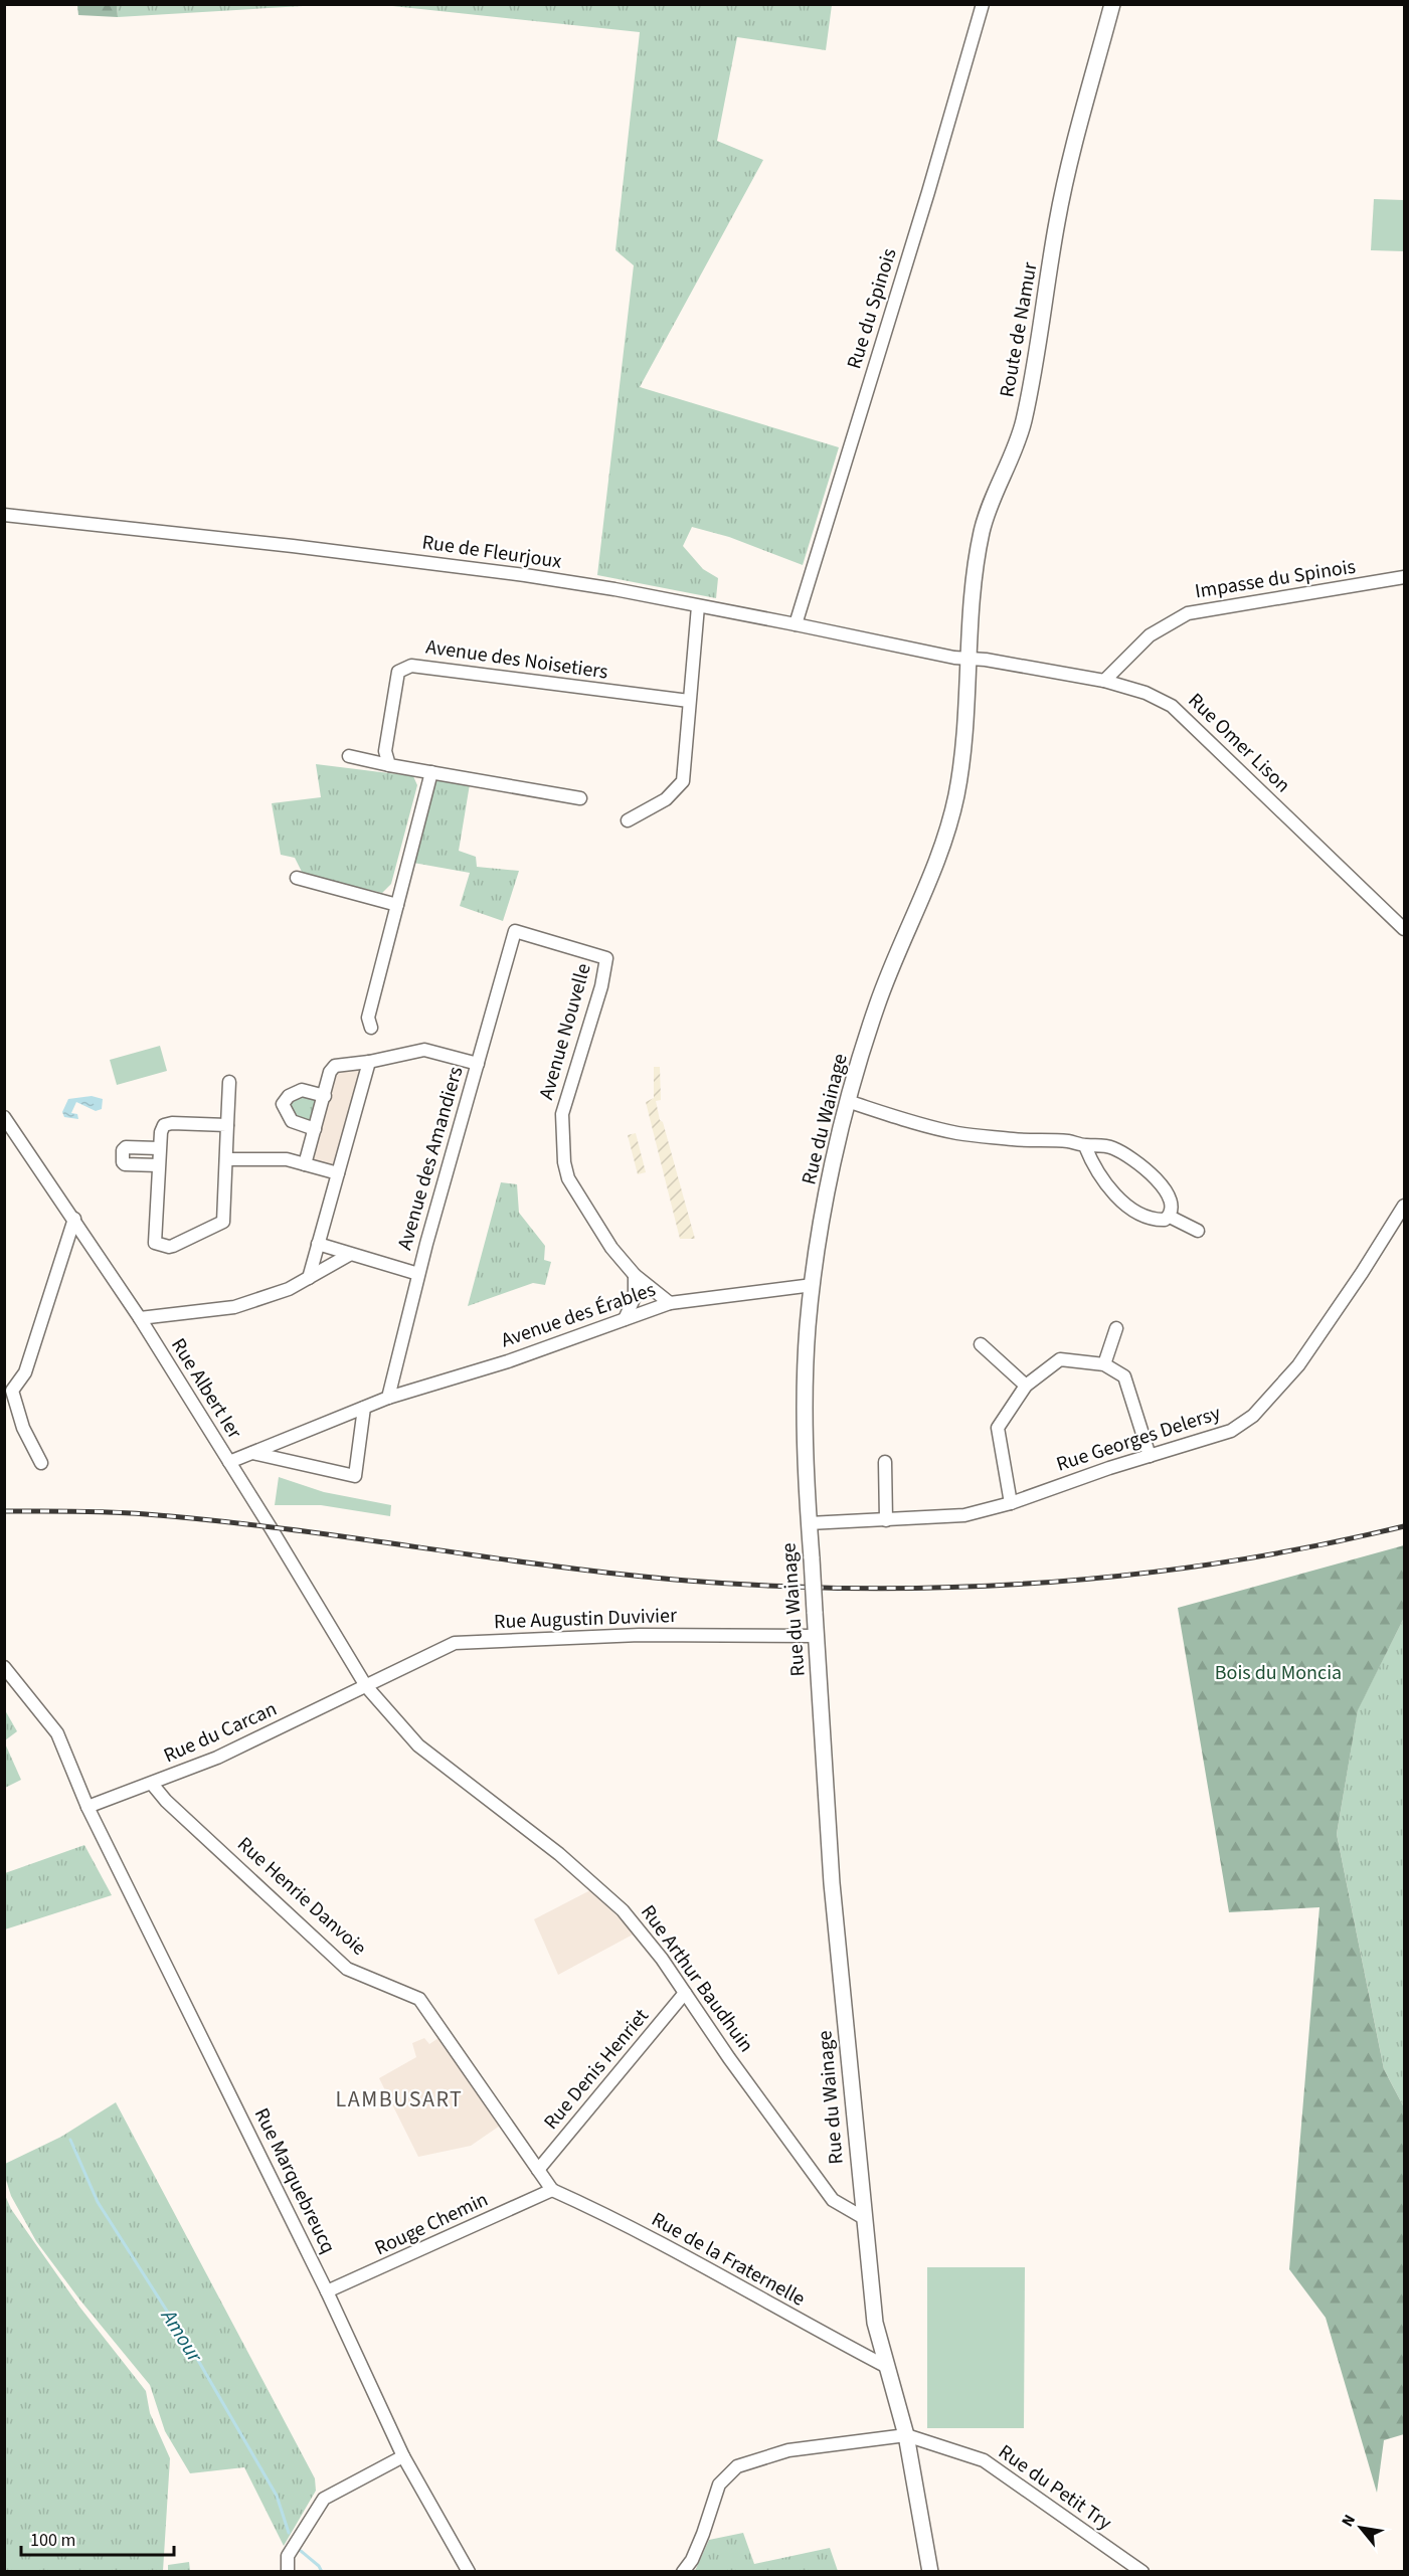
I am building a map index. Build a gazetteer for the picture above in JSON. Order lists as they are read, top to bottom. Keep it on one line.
{"streets":{"main road":["Route de Namur","Rue du Wainage"],"street":["Rue du Spinois","Rue de Fleurjoux","Impasse du Spinois","Avenue des Noisetiers","Rue Omer Lison","Avenue Nouvelle","Avenue des Amandiers","Avenue des Érables","Rue Albert Ier","Rue Georges Delersy","Rue Augustin Duvivier","Rue du Carcan","Rue Henrie Danvoie","Rue Arthur Baudhuin","Rue Denis Henriet","Rue Marquebreucq","Rouge Chemin","Rue de la Fraternelle","Rue du Petit Try"]},"crossings":[["Rue du Spinois","Rue de Fleurjoux"],["Route de Namur","Rue de Fleurjoux"],["Route de Namur","Rue Omer Lison"],["Route de Namur","Rue du Wainage"],["Rue de Fleurjoux","Rue Omer Lison"],["Rue de Fleurjoux","Rue du Wainage"],["Impasse du Spinois","Rue Omer Lison"],["Rue Omer Lison","Rue du Wainage"],["Avenue Nouvelle","Avenue des Amandiers"],["Avenue Nouvelle","Avenue des Érables"],["Rue du Wainage","Avenue des Érables"],["Rue du Wainage","Rue Georges Delersy"],["Rue du Wainage","Rue Augustin Duvivier"],["Rue du Wainage","Rue Arthur Baudhuin"],["Rue du Wainage","Rue de la Fraternelle"],["Rue du Wainage","Rue du Petit Try"],["Avenue des Amandiers","Avenue des Érables"],["Avenue des Érables","Rue Albert Ier"],["Rue Albert Ier","Rue Augustin Duvivier"],["Rue Albert Ier","Rue du Carcan"],["Rue Albert Ier","Rue Arthur Baudhuin"],["Rue Augustin Duvivier","Rue du Carcan"],["Rue Augustin Duvivier","Rue Arthur Baudhuin"],["Rue du Carcan","Rue Henrie Danvoie"],["Rue du Carcan","Rue Arthur Baudhuin"],["Rue du Carcan","Rue Marquebreucq"],["Rue Henrie Danvoie","Rue Denis Henriet"],["Rue Henrie Danvoie","Rouge Chemin"],["Rue Henrie Danvoie","Rue de la Fraternelle"],["Rue Arthur Baudhuin","Rue Denis Henriet"],["Rue Marquebreucq","Rouge Chemin"],["Rouge Chemin","Rue de la Fraternelle"]],"districts":["LAMBUSART"],"water":["Amour"],"parks":["Bois du Moncia"],"scale_bar":"100 m","north":"top left"}
